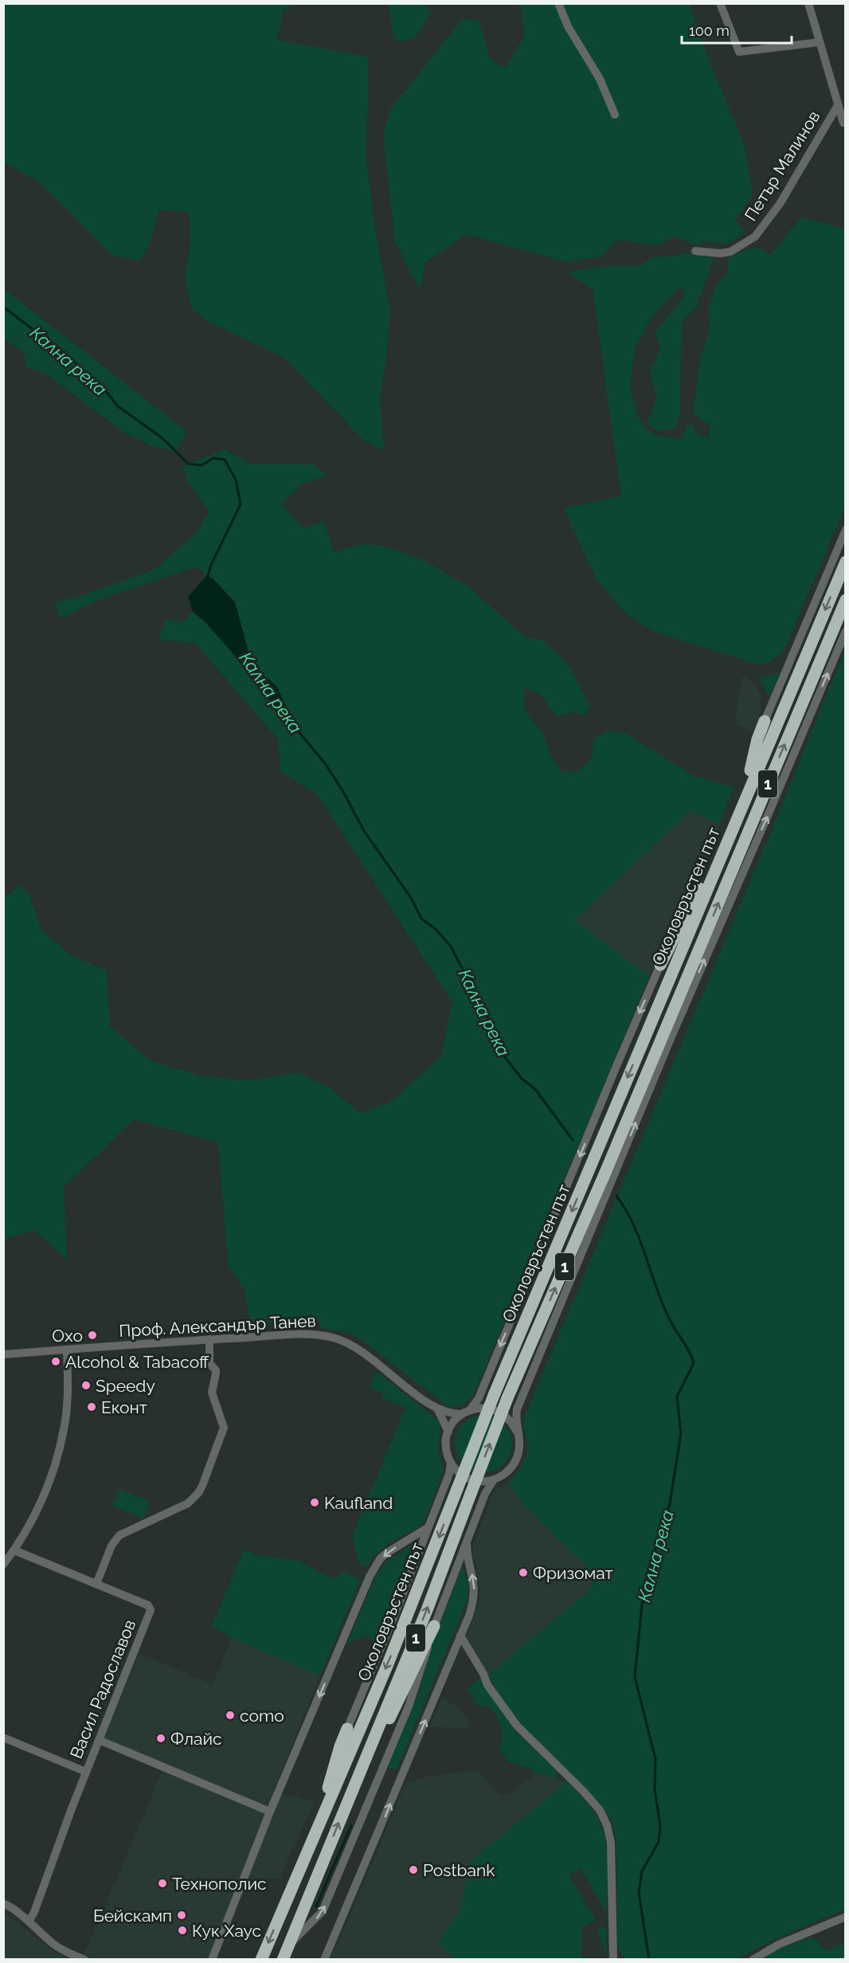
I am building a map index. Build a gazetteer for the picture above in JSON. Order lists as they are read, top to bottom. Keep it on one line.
{"streets":{"highway":["1","Околовръстен път"],"street":["Петър Малинов","Проф. Александър Танев","Васил Радославов"]},"water":["Кална река"],"places":["Охо","Alcohol & Tabacoff","Speedy","Еконт","Kaufland","Фризомат","como","Флайс","Postbank","Технополис","Бейскамп","Кук Хаус"],"scale_bar":"100 m"}
